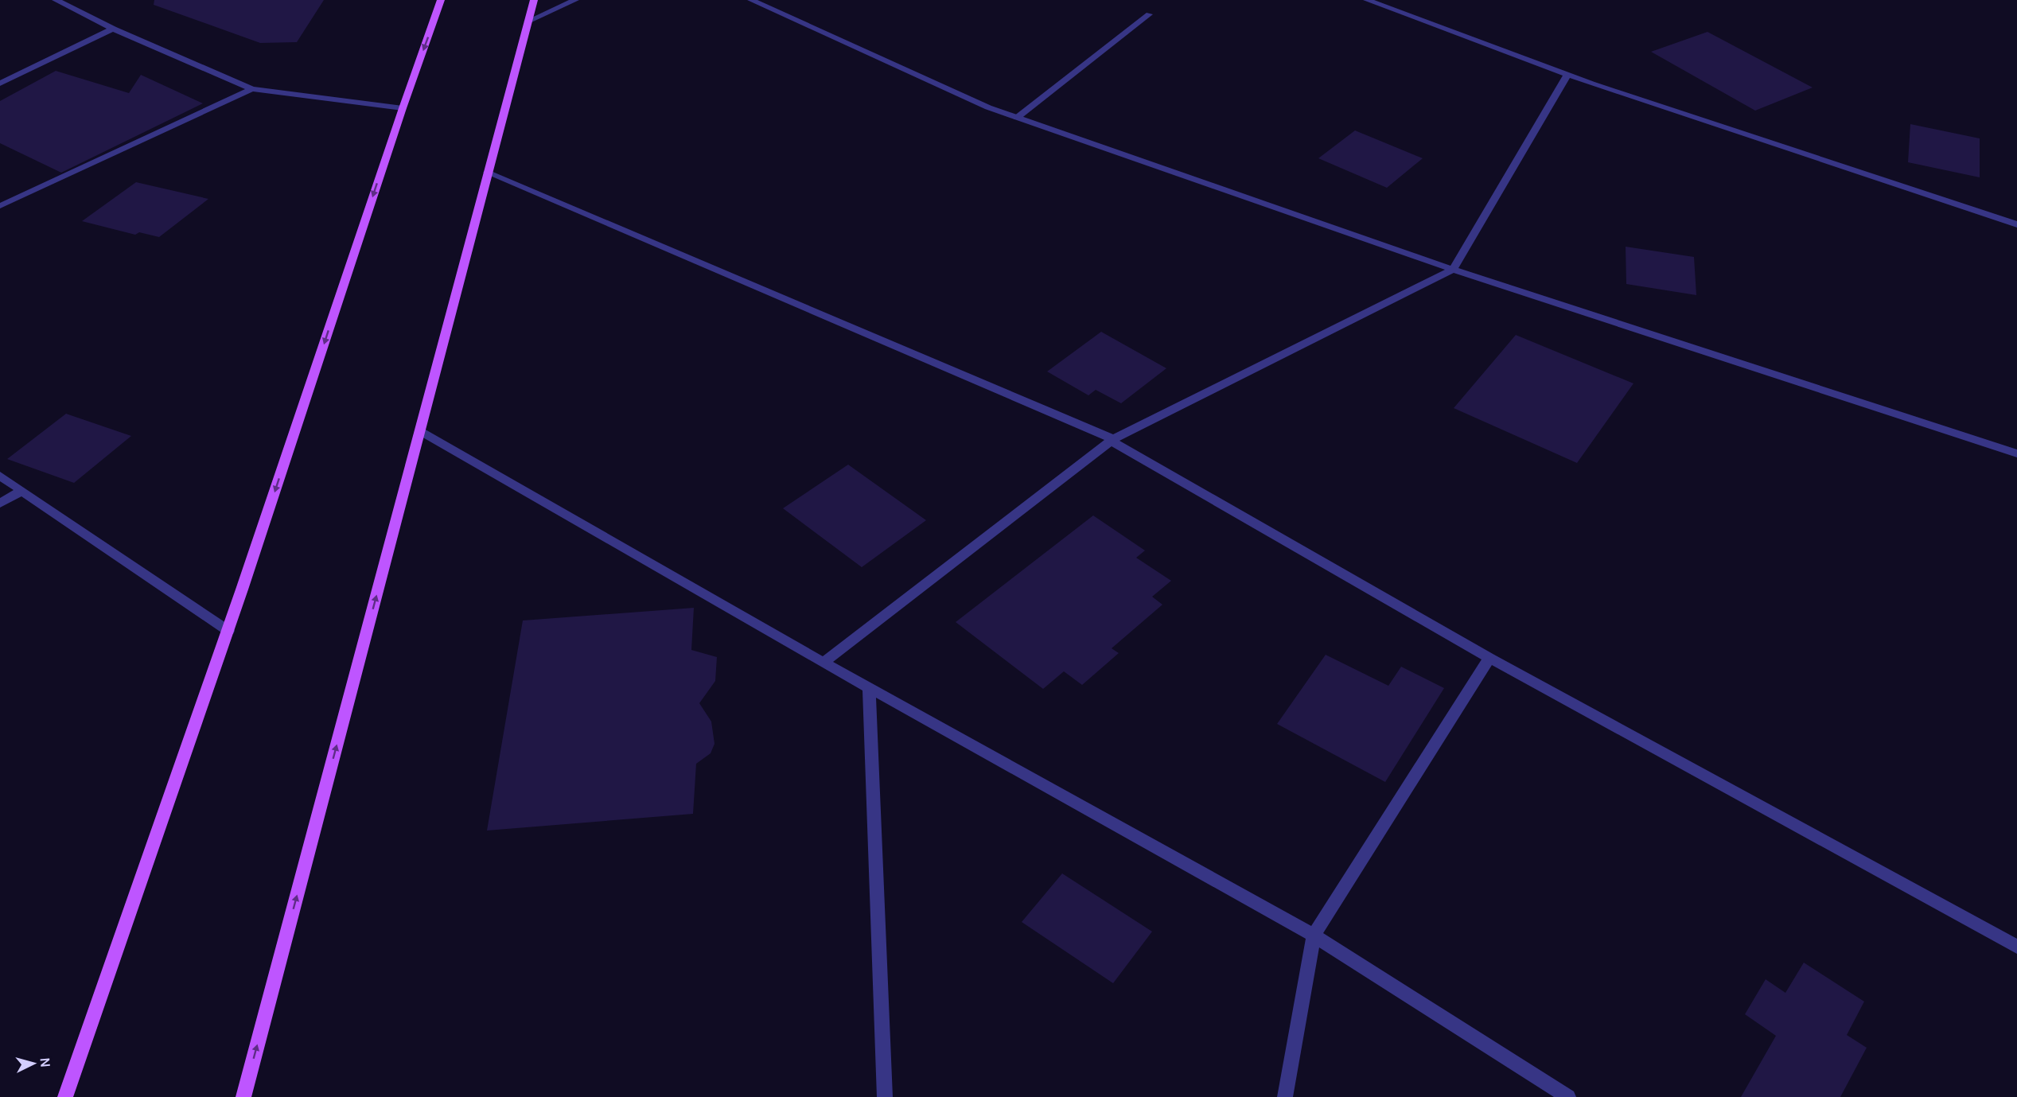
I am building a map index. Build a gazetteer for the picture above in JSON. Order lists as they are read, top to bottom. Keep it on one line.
{"north":"right"}
